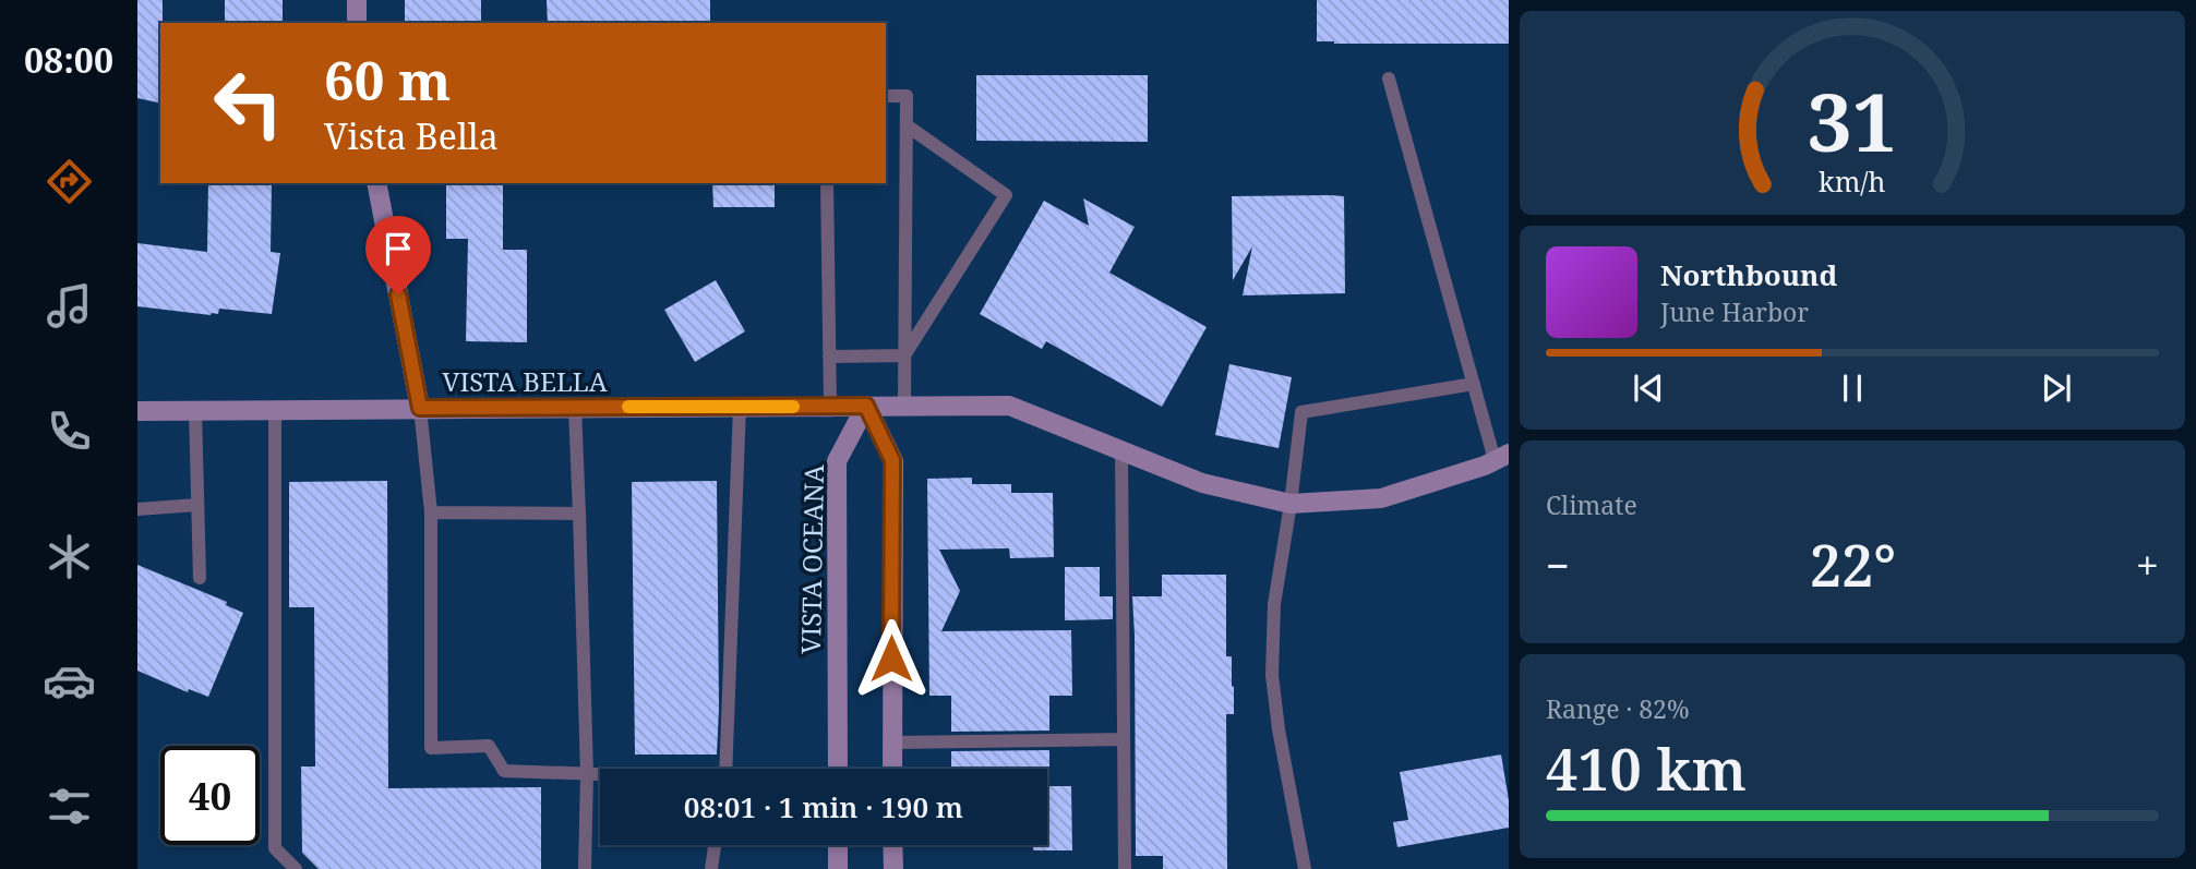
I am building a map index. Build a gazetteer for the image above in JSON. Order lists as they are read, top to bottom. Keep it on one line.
{"streets":{"street":["VISTA BELLA","VISTA OCEANA"]},"crossings":[["VISTA BELLA","VISTA OCEANA"]],"page":{"tabs":"08:00","turn":["60 m","Vista Bella"],"song":["Northbound","June Harbor"],"tile":["Climate",["Range · 82%","410 km"]],"heat":["−","22°","+"],"limit":"40","trip":"08:01 · 1 min · 190 m","gauge":["31","km/h"]}}
